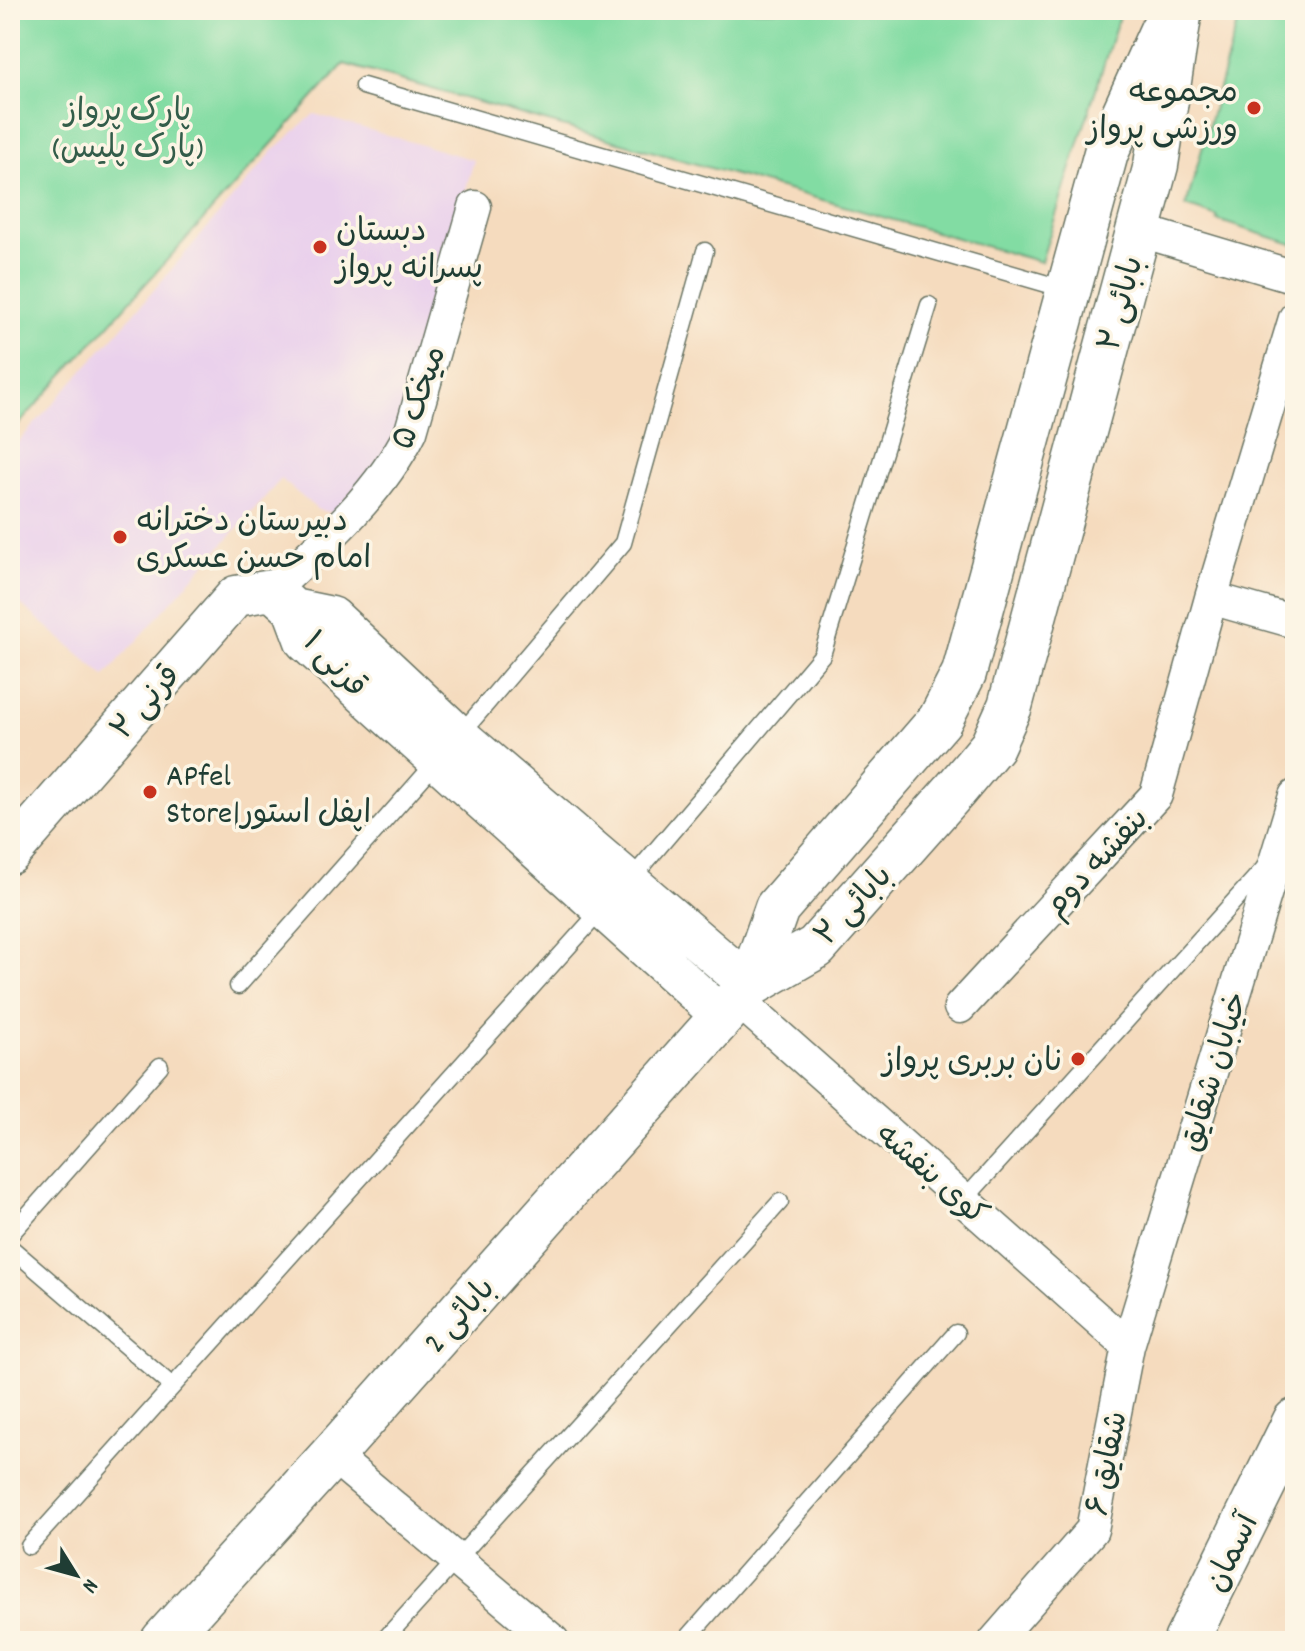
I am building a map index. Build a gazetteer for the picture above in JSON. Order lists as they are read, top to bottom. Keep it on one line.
{"streets":{"main road":["بابائی ۲","بابائی 2","آسمان"],"street":["میخک ۵","قرنی ۱","قرنی ۲","بنفشه دوم","خیابان شقایق","کوی بنفشه","شقایق ۶"]},"crossings":[["بابائی ۲","قرنی ۱"],["بابائی ۲","کوی بنفشه"],["بابائی ۲","بابائی 2"],["میخک ۵","قرنی ۱"],["میخک ۵","قرنی ۲"],["قرنی ۱","قرنی ۲"],["قرنی ۱","کوی بنفشه"],["قرنی ۱","بابائی 2"],["خیابان شقایق","کوی بنفشه"],["خیابان شقایق","شقایق ۶"],["کوی بنفشه","بابائی 2"],["کوی بنفشه","شقایق ۶"]],"parks":["پارک پرواز (پارک پلیس)"],"places":["مجموعه ورزشی پرواز","دبستان پسرانه پرواز","دبیرستان دخترانه امام حسن عسکری","APfel Store|اپفل استور","نان بربری پرواز"],"north":"bottom right"}
